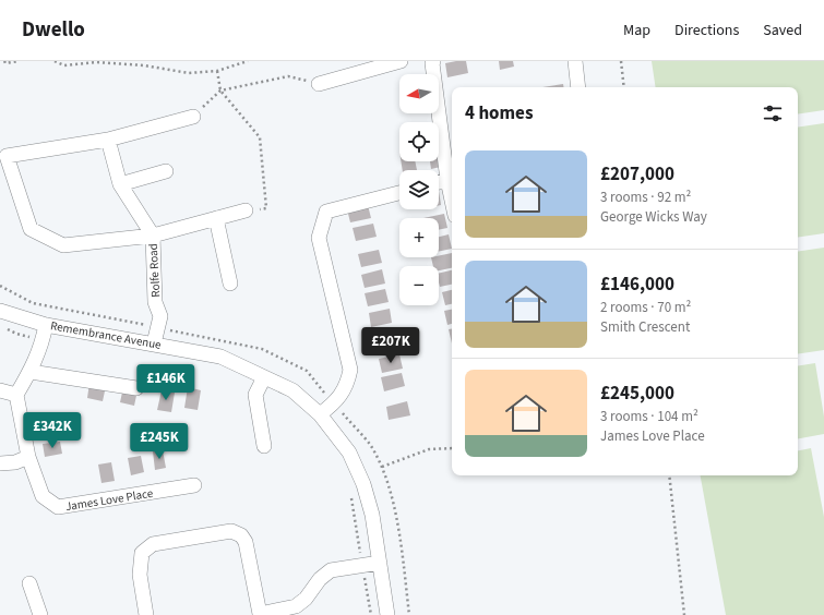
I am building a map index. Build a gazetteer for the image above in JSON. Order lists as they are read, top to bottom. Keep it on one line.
{"streets":{"street":["Rolfe Road","Remembrance Avenue","James Love Place"]},"crossings":[["Rolfe Road","Remembrance Avenue"]],"north":"left","page":{"header":"Dwello","nav":["Map","Directions","Saved"],"map_buttons":["+","−"],"heading":"4 homes","list":[{"name":"£207,000","note":"3 rooms · 92 m² · George Wicks Way"},{"name":"£146,000","note":"2 rooms · 70 m² · Smith Crescent"},{"name":"£245,000","note":"3 rooms · 104 m² · James Love Place"}],"price":["£207K","£146K","£342K","£245K"]}}
